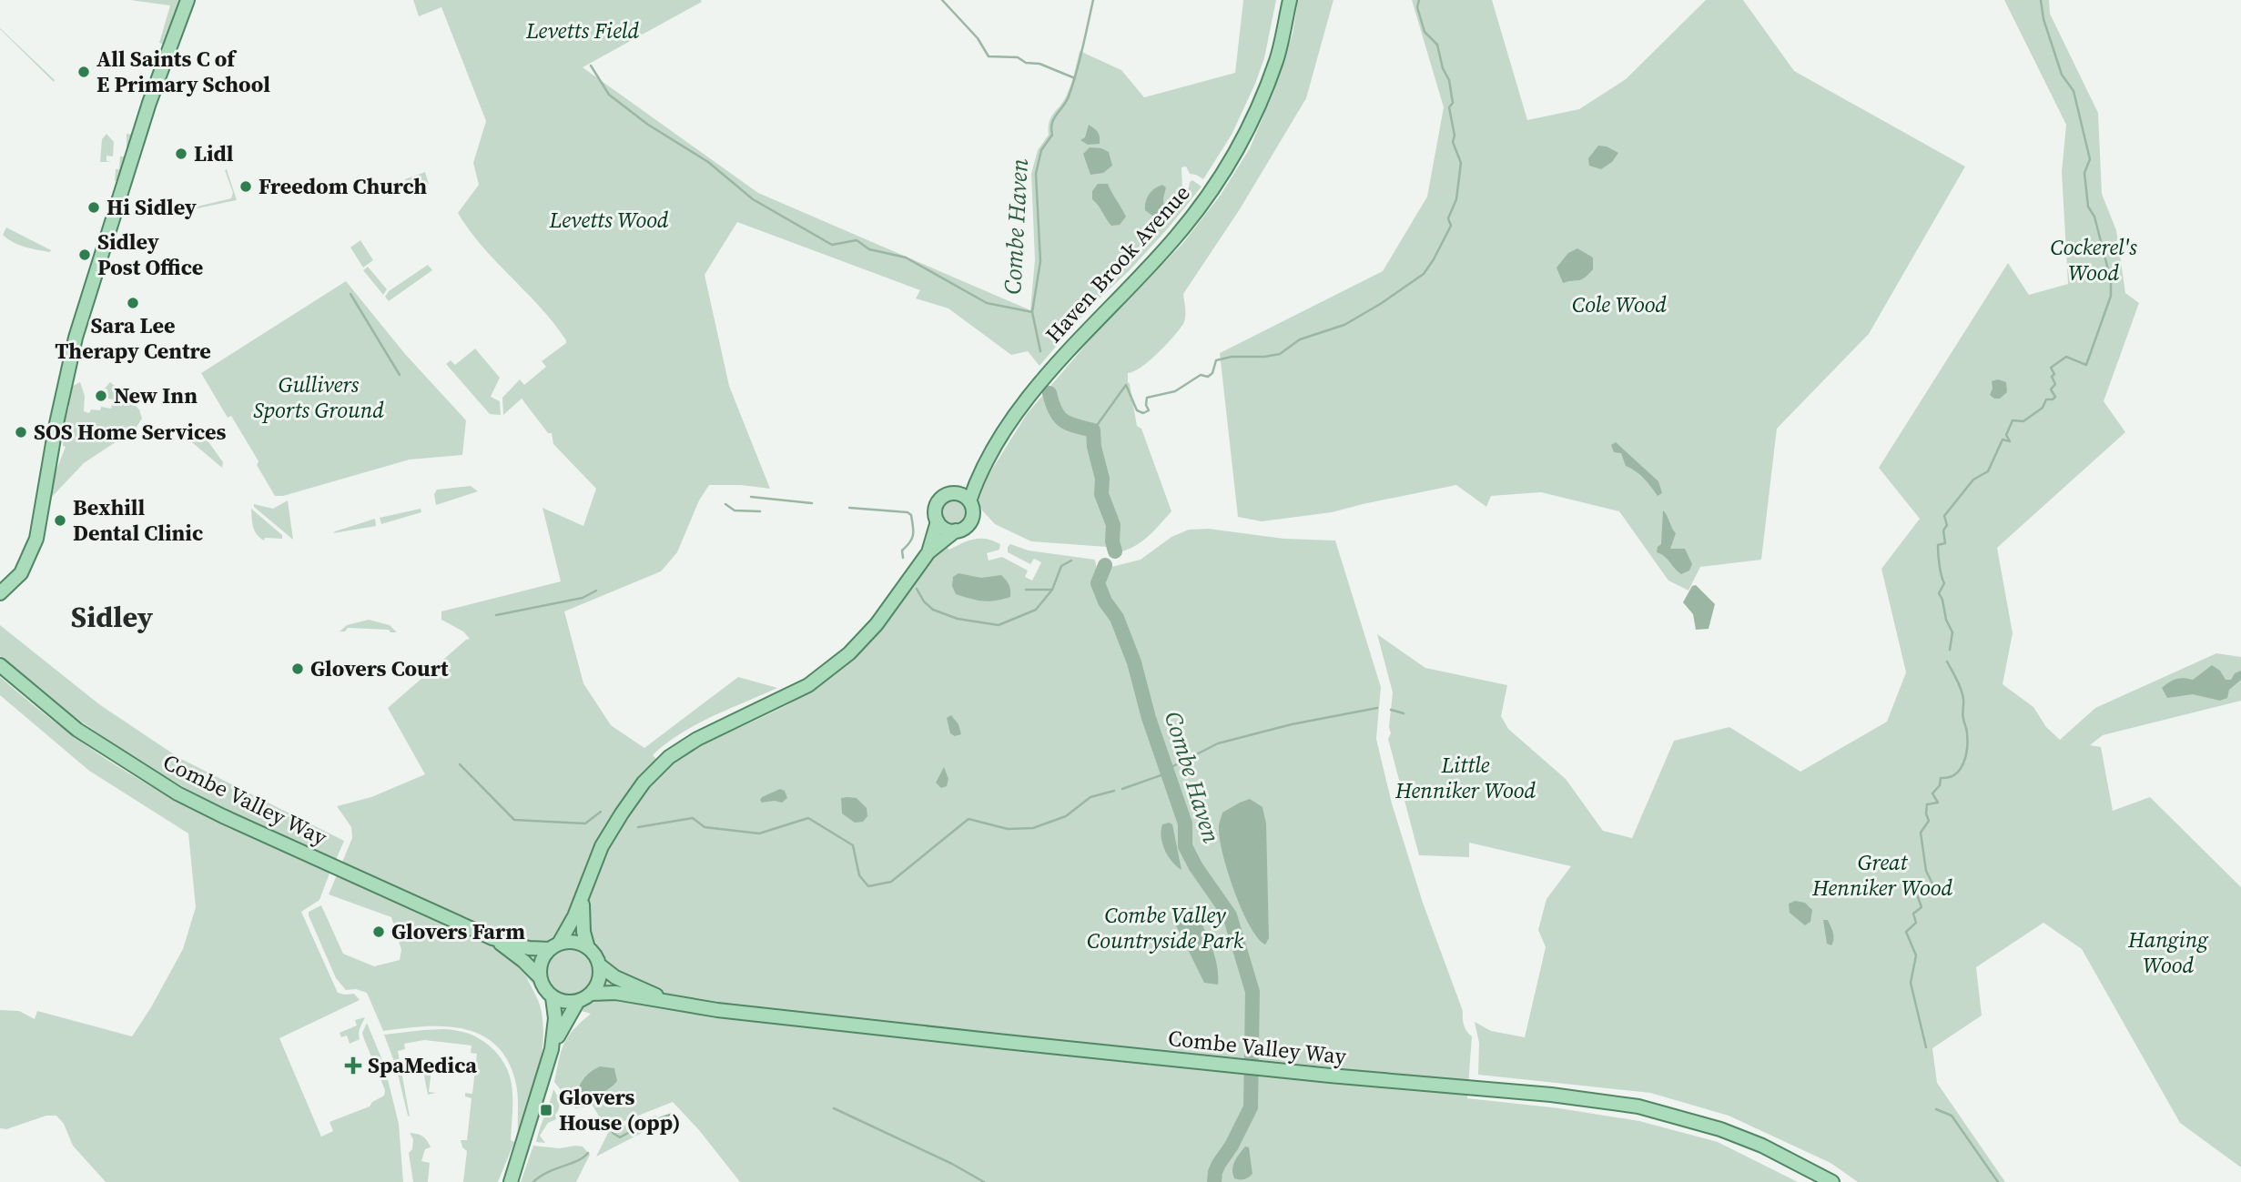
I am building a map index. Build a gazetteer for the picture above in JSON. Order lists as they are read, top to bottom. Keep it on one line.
{"streets":{"main road":["Haven Brook Avenue","Combe Valley Way"]},"districts":["Sidley"],"water":["Combe Haven"],"parks":["Levetts Field","Levetts Wood","Cockerel's Wood","Cole Wood","Gullivers Sports Ground","Little Henniker Wood","Great Henniker Wood","Combe Valley Countryside Park","Hanging Wood"],"places":{"other":["All Saints C of E Primary School","Lidl","Freedom Church","Hi Sidley","Sidley Post Office","Sara Lee Therapy Centre","New Inn","SOS Home Services","Bexhill Dental Clinic","Glovers Court","Glovers Farm"],"health":["SpaMedica"],"transit":["Glovers House (opp)"]}}
